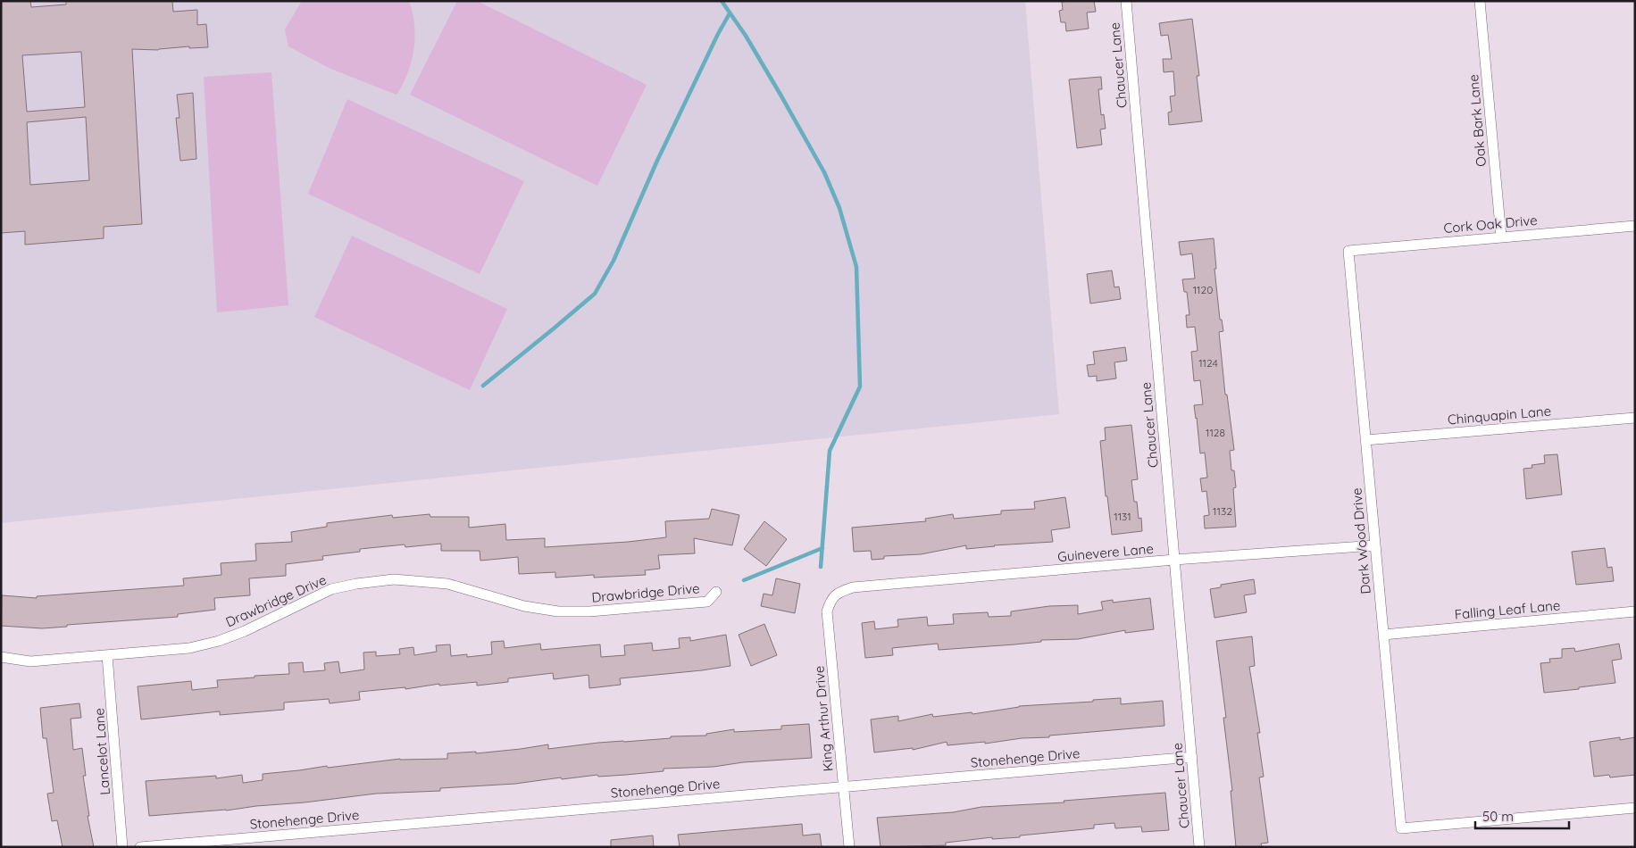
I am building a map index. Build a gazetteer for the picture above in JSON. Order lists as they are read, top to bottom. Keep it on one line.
{"streets":{"street":["Chaucer Lane","Oak Bark Lane","Cork Oak Drive","Chinquapin Lane","Dark Wood Drive","Guinevere Lane","Drawbridge Drive","Falling Leaf Lane","King Arthur Drive","Lancelot Lane","Stonehenge Drive"]},"crossings":[["Chaucer Lane","Guinevere Lane"],["Chaucer Lane","Stonehenge Drive"],["Oak Bark Lane","Cork Oak Drive"],["Cork Oak Drive","Dark Wood Drive"],["Chinquapin Lane","Dark Wood Drive"],["Dark Wood Drive","Guinevere Lane"],["Dark Wood Drive","Falling Leaf Lane"],["Guinevere Lane","King Arthur Drive"],["Drawbridge Drive","Lancelot Lane"],["King Arthur Drive","Stonehenge Drive"]],"house_numbers":["1120","1124","1128","1132","1131"],"scale_bar":"50 m"}
